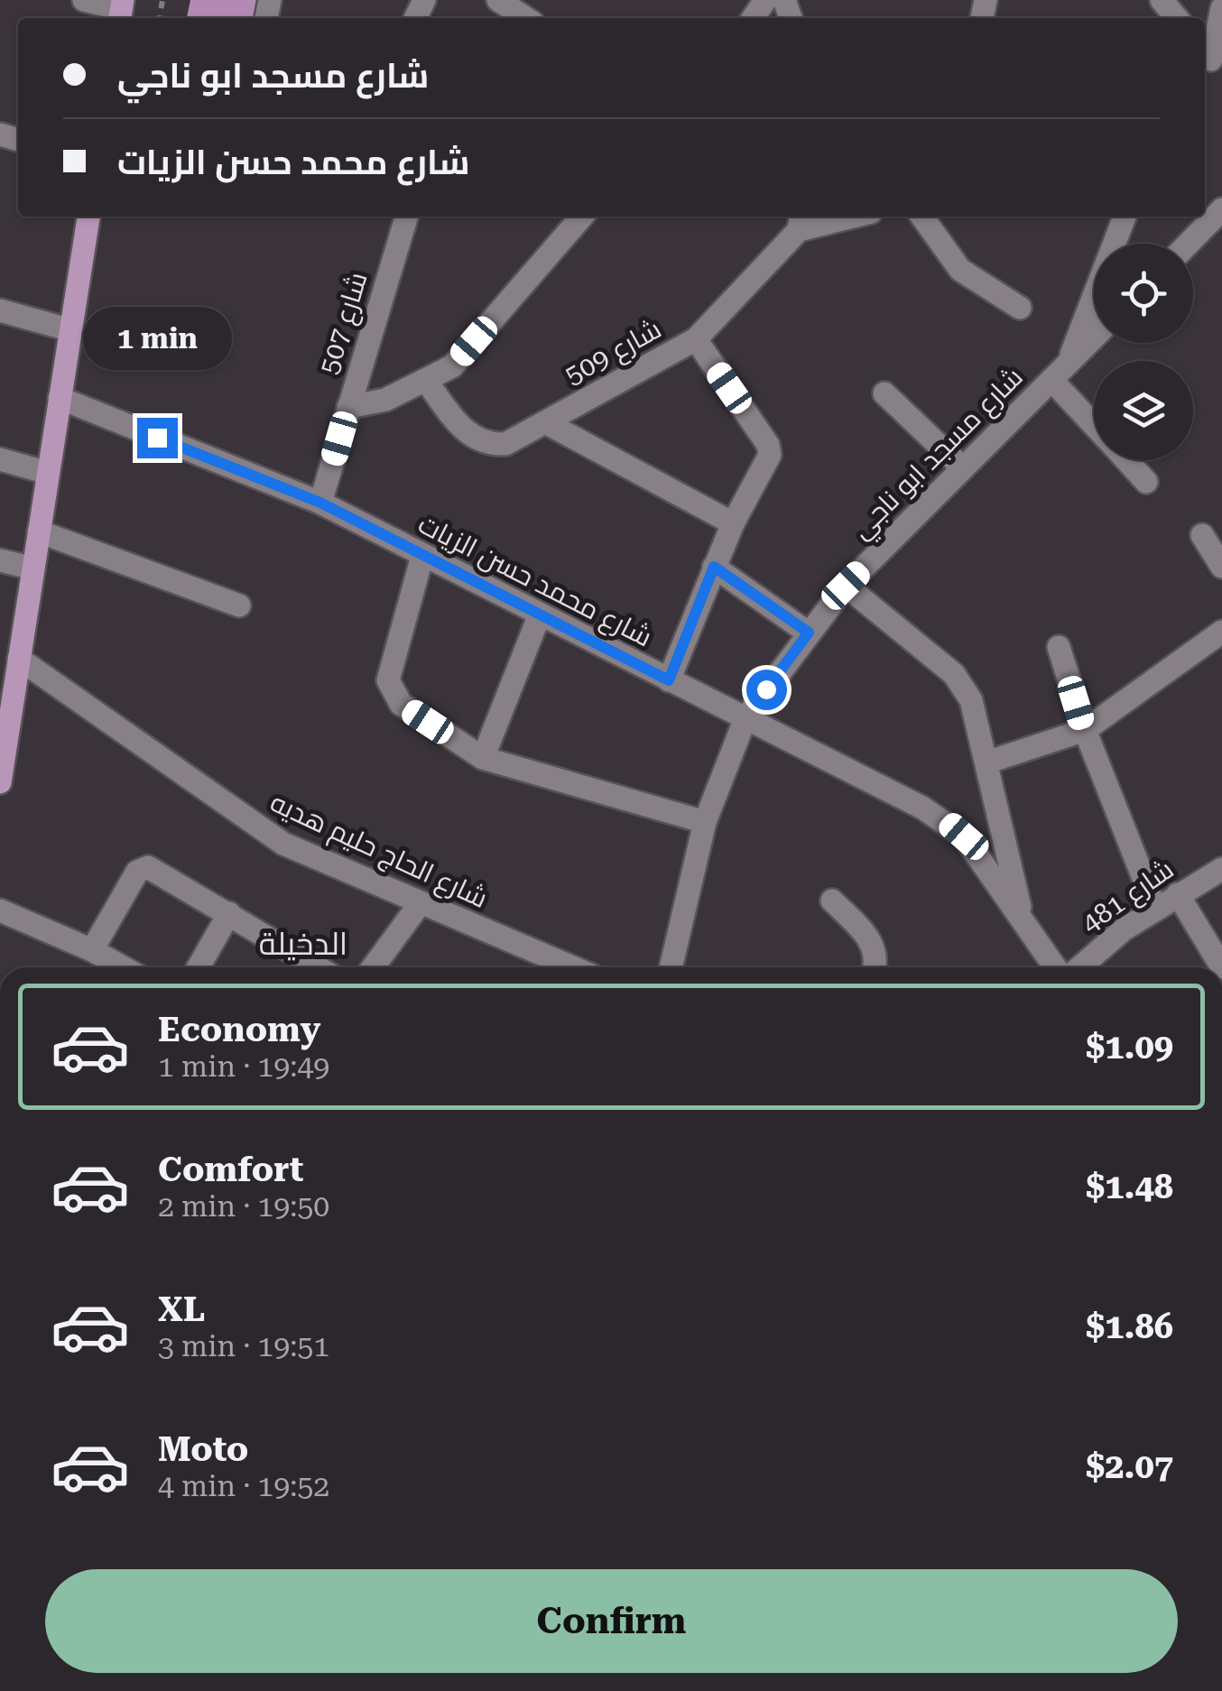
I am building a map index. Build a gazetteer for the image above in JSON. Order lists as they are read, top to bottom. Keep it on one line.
{"streets":{"street":["شارع 507","شارع 509","شارع مسجد ابو ناجي","شارع محمد حسن الزيات","شارع الحاج حليم هديه","شارع 481"]},"crossings":[["شارع 507","شارع محمد حسن الزيات"],["شارع مسجد ابو ناجي","شارع محمد حسن الزيات"]],"districts":["الدخيلة"],"page":{"banner":["شارع مسجد ابو ناجي","شارع محمد حسن الزيات"],"bubble":"1 min","list":[{"name":"Economy","note":"1 min · 19:49","value":"$1.09"},{"name":"Comfort","note":"2 min · 19:50","value":"$1.48"},{"name":"XL","note":"3 min · 19:51","value":"$1.86"},{"name":"Moto","note":"4 min · 19:52","value":"$2.07"}],"buttons":"Confirm"}}
